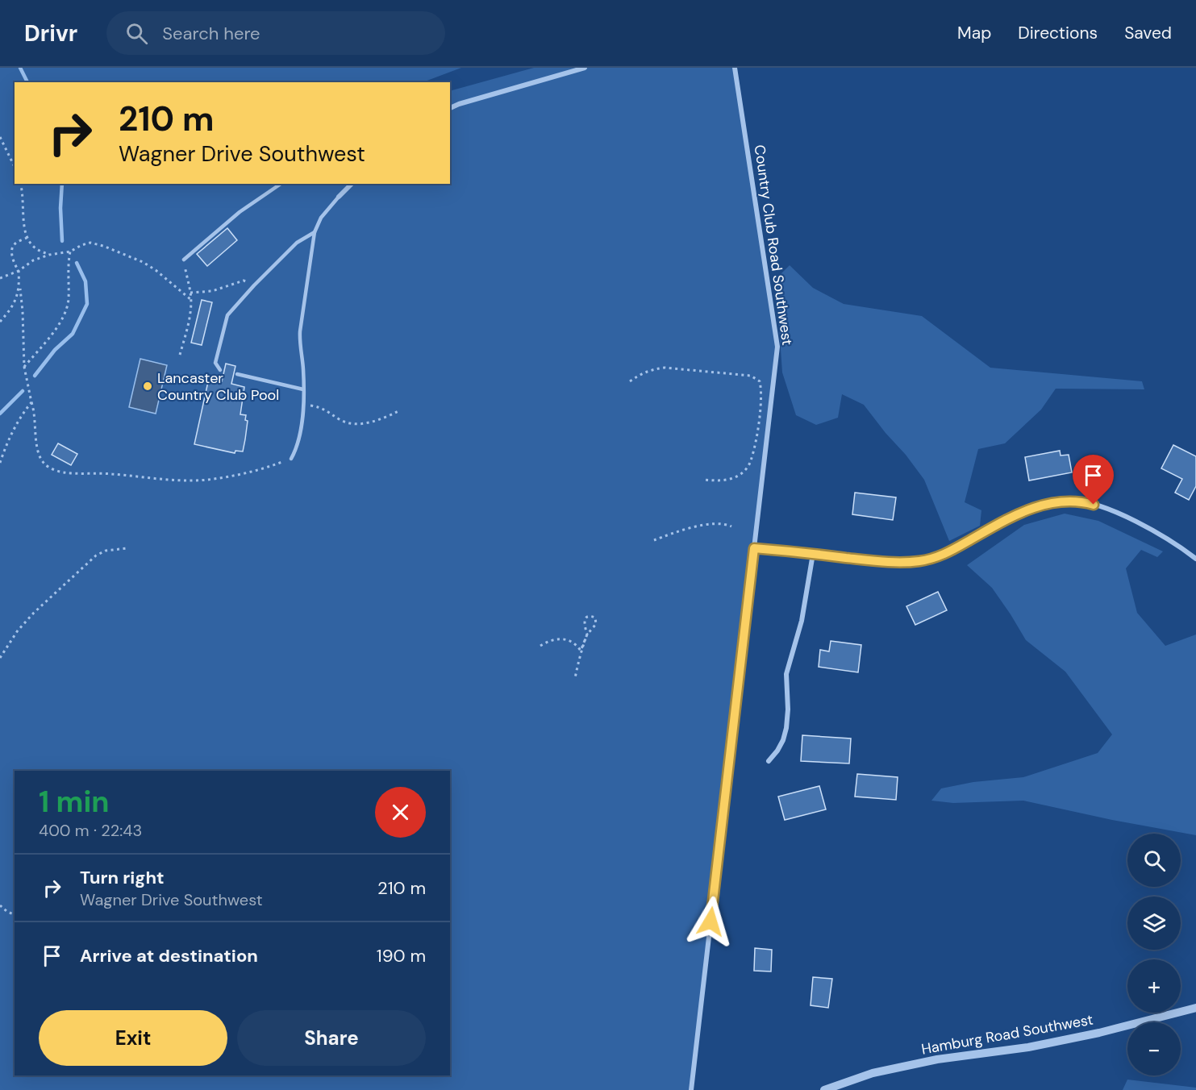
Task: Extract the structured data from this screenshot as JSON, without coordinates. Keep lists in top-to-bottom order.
{
  "streets": {
    "street": ["Country Club Road Southwest", "Hamburg Road Southwest"]
  },
  "places": ["Lancaster Country Club Pool"],
  "page": {
    "header": "Drivr",
    "search": "Search here",
    "nav": ["Map", "Directions", "Saved"],
    "turn": ["210 m", "Wagner Drive Southwest"],
    "heading": ["1 min", "400 m · 22:43"],
    "map_buttons": ["+", "−"],
    "list": [
      {
        "name": "Turn right",
        "note": "Wagner Drive Southwest",
        "value": "210 m"
      },
      {
        "name": "Arrive at destination",
        "value": "190 m"
      }
    ],
    "buttons": ["Exit", "Share"]
  }
}
